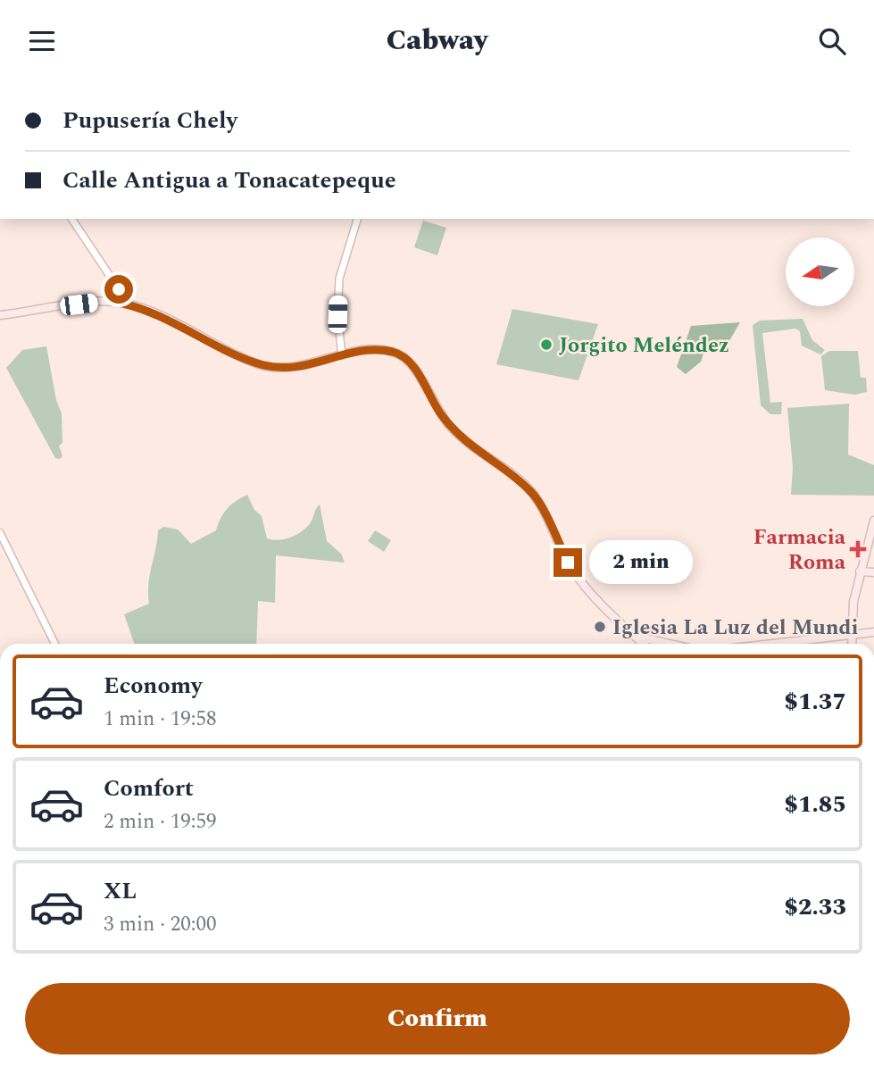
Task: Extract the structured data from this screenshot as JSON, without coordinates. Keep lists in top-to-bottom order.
{
  "places": {
    "other": ["Jorgito Meléndez", "Iglesia La Luz del Mundi"],
    "health": ["Farmacia Roma"]
  },
  "north": "left",
  "page": {
    "header": "Cabway",
    "banner": ["Pupusería Chely", "Calle Antigua a Tonacatepeque"],
    "bubble": "2 min",
    "list": [
      {
        "name": "Economy",
        "note": "1 min · 19:58",
        "value": "$1.37"
      },
      {
        "name": "Comfort",
        "note": "2 min · 19:59",
        "value": "$1.85"
      },
      {
        "name": "XL",
        "note": "3 min · 20:00",
        "value": "$2.33"
      }
    ],
    "buttons": "Confirm"
  }
}
